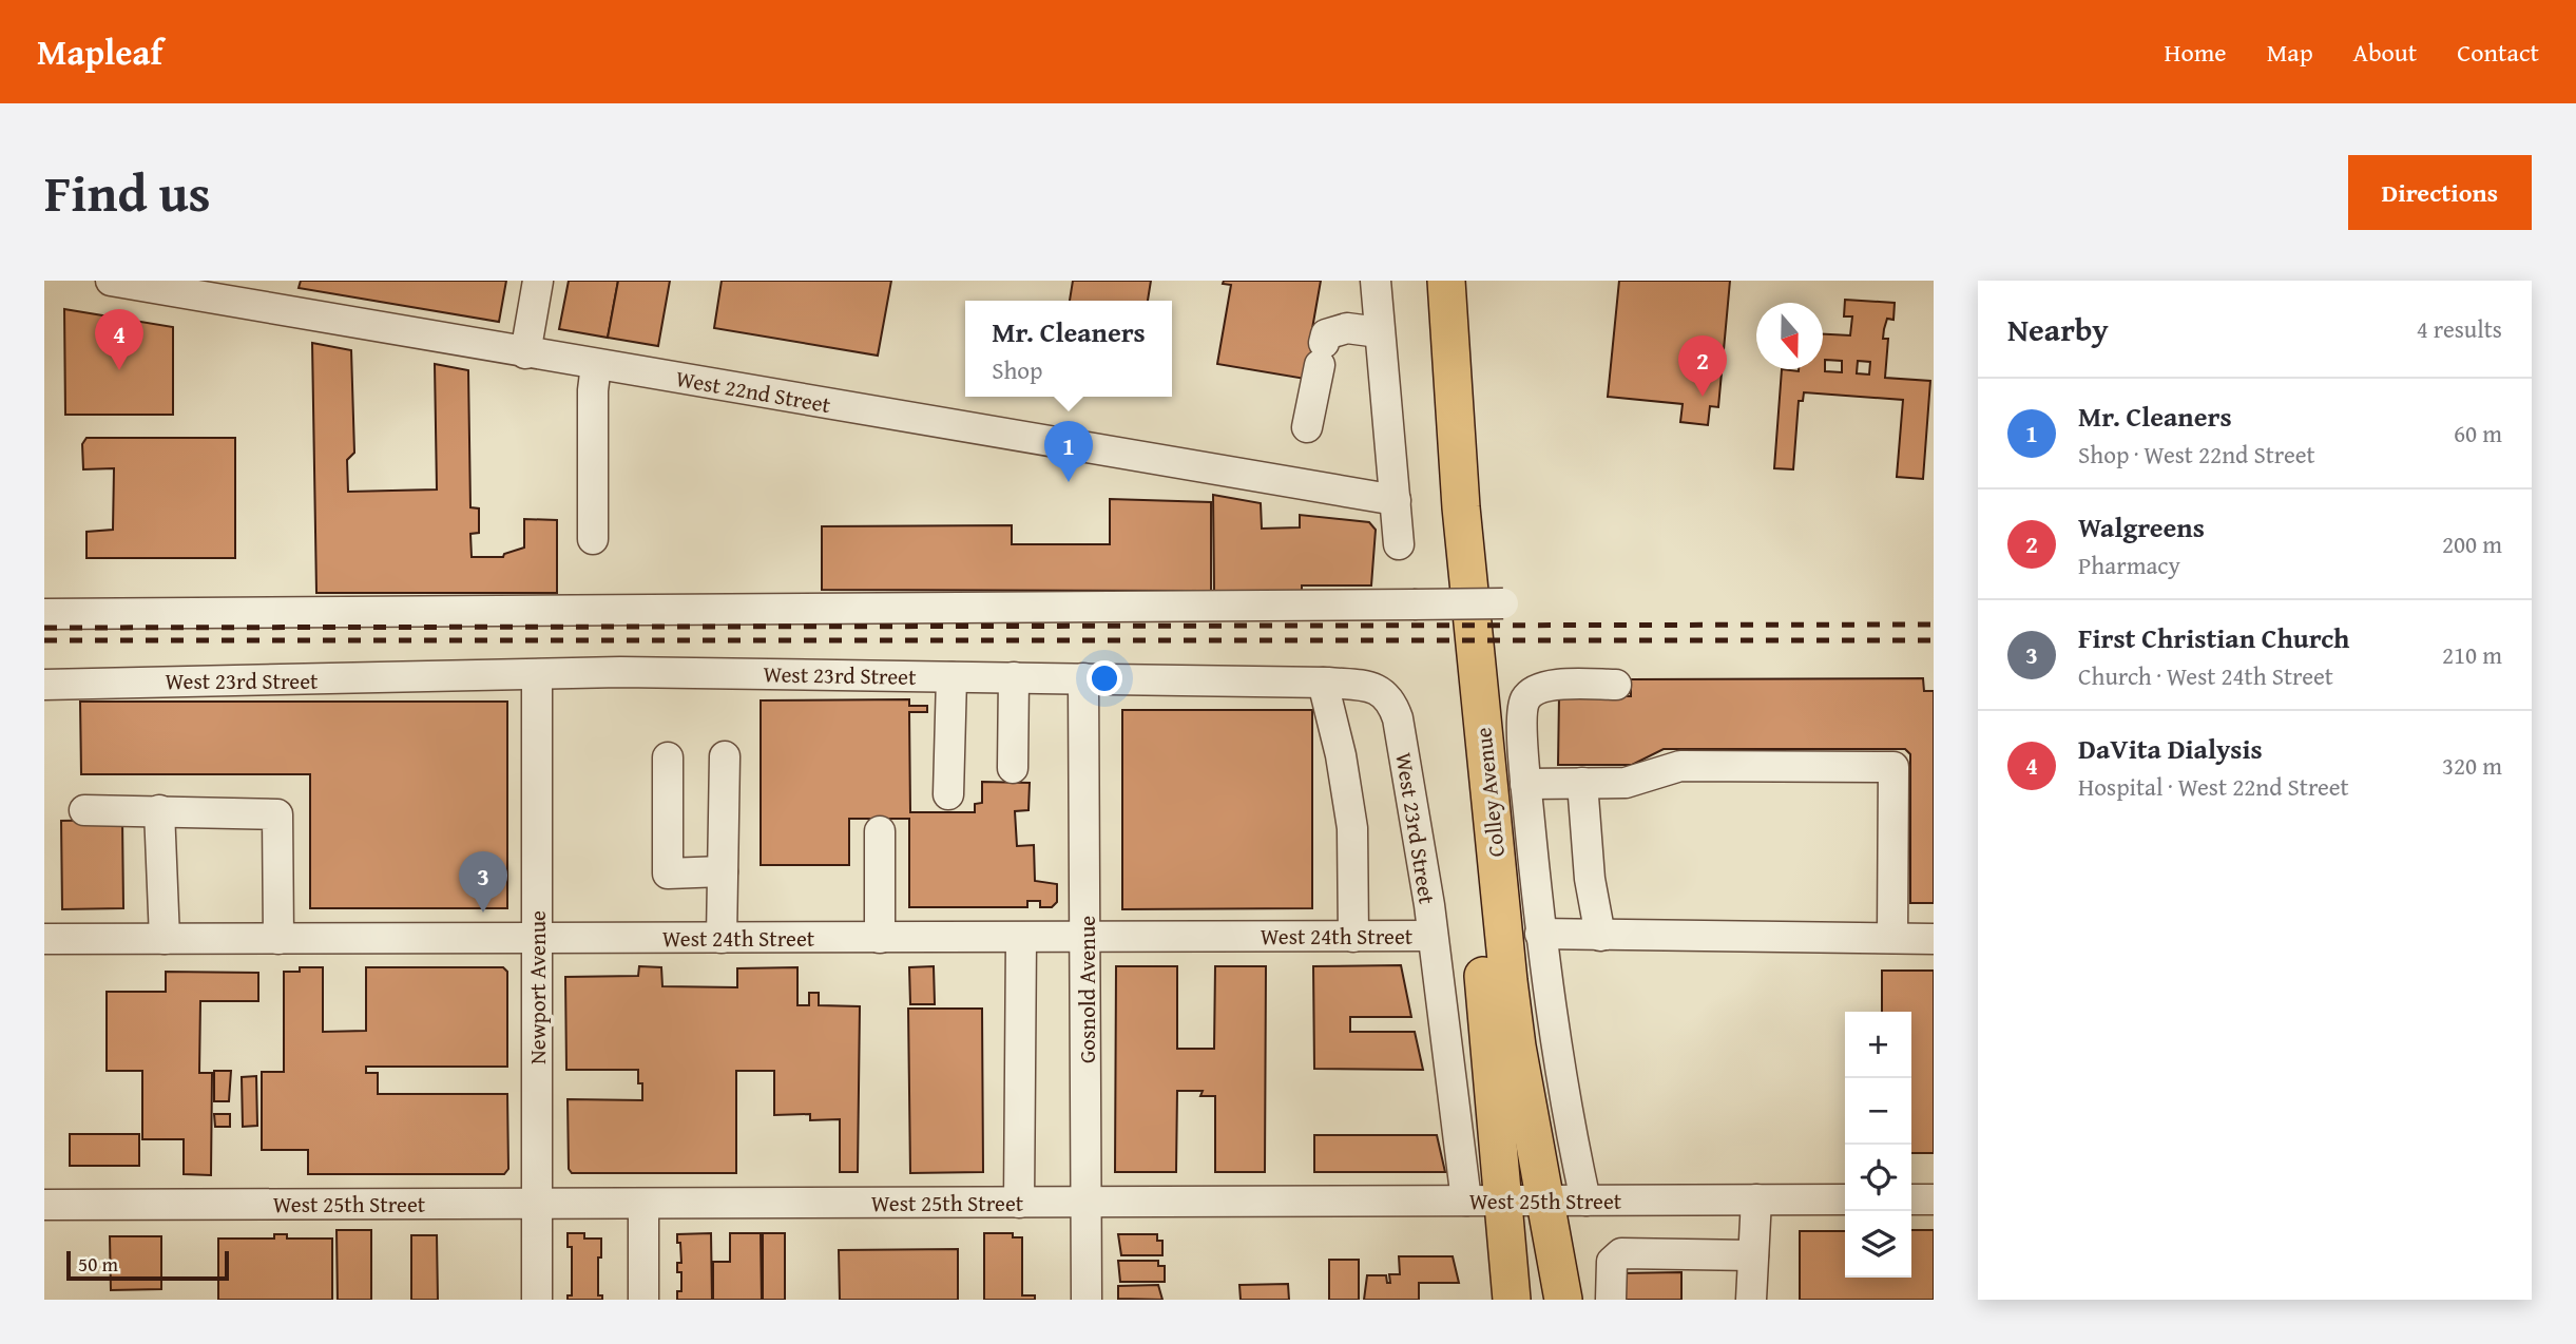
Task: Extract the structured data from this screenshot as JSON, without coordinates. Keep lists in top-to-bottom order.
{
  "streets": {
    "main road": ["Colley Avenue"],
    "street": [
      "West 22nd Street",
      "West 23rd Street",
      "West 24th Street",
      "Newport Avenue",
      "Gosnold Avenue",
      "West 25th Street"
    ]
  },
  "crossings": [
    ["West 23rd Street", "West 24th Street"],
    ["West 23rd Street", "Newport Avenue"],
    ["West 23rd Street", "Gosnold Avenue"],
    ["West 23rd Street", "West 25th Street"],
    ["Colley Avenue", "West 25th Street"],
    ["West 24th Street", "Newport Avenue"],
    ["West 24th Street", "Gosnold Avenue"],
    ["Newport Avenue", "West 25th Street"],
    ["Gosnold Avenue", "West 25th Street"]
  ],
  "scale_bar": "50 m",
  "north": "bottom",
  "page": {
    "header": "Mapleaf",
    "nav": [
      "Home",
      "Map",
      "About",
      "Contact"
    ],
    "title": "Find us",
    "buttons": "Directions",
    "heading": ["Nearby", "4 results"],
    "popup": ["Mr. Cleaners", "Shop"],
    "pins": [
      "4",
      "2",
      "1",
      "3"
    ],
    "list": [
      {
        "mark": "1",
        "name": "Mr. Cleaners",
        "note": "Shop · West 22nd Street",
        "value": "60 m"
      },
      {
        "mark": "2",
        "name": "Walgreens",
        "note": "Pharmacy",
        "value": "200 m"
      },
      {
        "mark": "3",
        "name": "First Christian Church",
        "note": "Church · West 24th Street",
        "value": "210 m"
      },
      {
        "mark": "4",
        "name": "DaVita Dialysis",
        "note": "Hospital · West 22nd Street",
        "value": "320 m"
      }
    ],
    "map_buttons": ["+", "−"],
    "scale": "50 m"
  }
}
